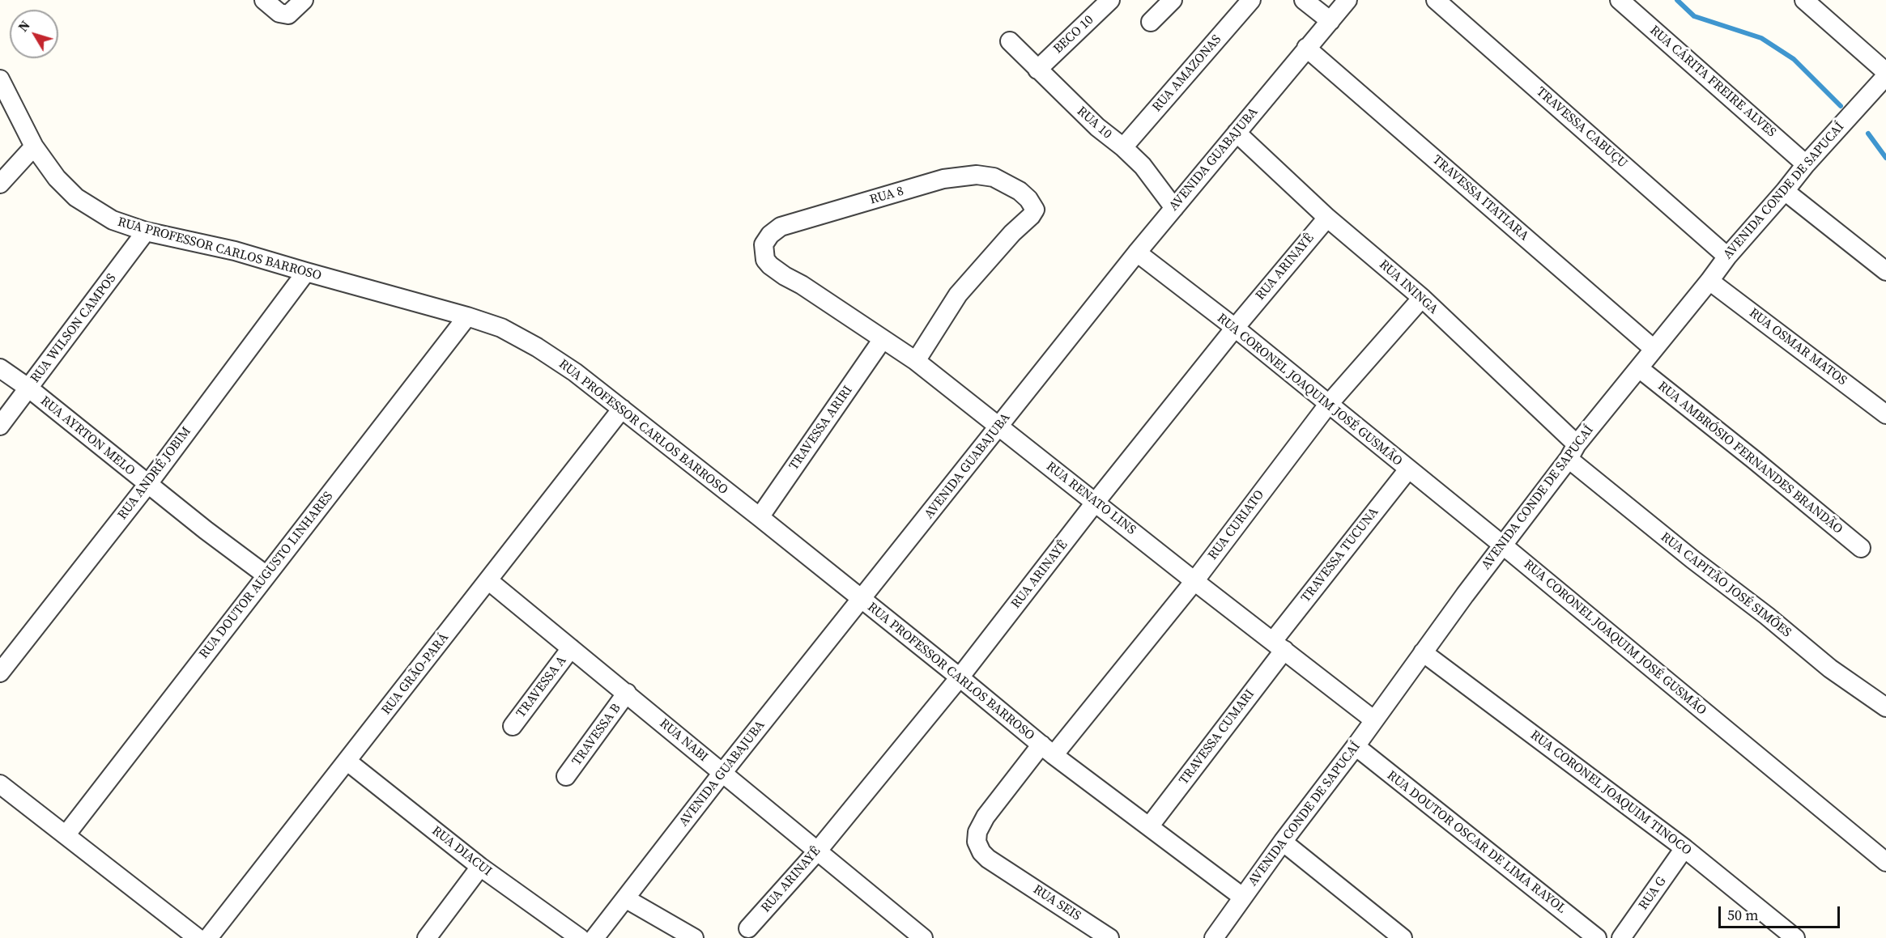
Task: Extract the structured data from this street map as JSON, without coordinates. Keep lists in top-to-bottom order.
{
  "streets": {
    "street": [
      "BECO 10",
      "RUA AMAZONAS",
      "RUA CÁRITA FREIRE ALVES",
      "RUA 10",
      "TRAVESSA CABUÇU",
      "AVENIDA GUABAJUBA",
      "AVENIDA CONDE DE SAPUCAÍ",
      "RUA 8",
      "TRAVESSA ITATIARA",
      "RUA PROFESSOR CARLOS BARROSO",
      "RUA ARINAYÊ",
      "RUA ININGA",
      "RUA WILSON CAMPOS",
      "RUA OSMAR MATOS",
      "RUA CORONEL JOAQUIM JOSÉ GUSMÃO",
      "TRAVESSA ARIRI",
      "RUA AYRTON MELO",
      "RUA AMBRÓSIO FERNANDES BRANDÃO",
      "RUA ANDRÉ JOBIM",
      "RUA RENATO LINS",
      "RUA CURIATO",
      "TRAVESSA TUCUNA",
      "RUA DOUTOR AUGUSTO LINHARES",
      "RUA CAPITÃO JOSÉ SIMÕES",
      "RUA GRÃO-PARÁ",
      "TRAVESSA A",
      "TRAVESSA B",
      "TRAVESSA CUMARI",
      "RUA NABI",
      "RUA CORONEL JOAQUIM TINOCO",
      "RUA DOUTOR OSCAR DE LIMA RAYOL",
      "RUA DIACUI",
      "RUA G",
      "RUA SEIS"
    ]
  },
  "crossings": [
    ["BECO 10", "RUA 10"],
    ["RUA AMAZONAS", "RUA 10"],
    ["RUA CÁRITA FREIRE ALVES", "AVENIDA CONDE DE SAPUCAÍ"],
    ["RUA 10", "AVENIDA GUABAJUBA"],
    ["TRAVESSA CABUÇU", "AVENIDA CONDE DE SAPUCAÍ"],
    ["AVENIDA GUABAJUBA", "TRAVESSA ITATIARA"],
    ["AVENIDA GUABAJUBA", "RUA PROFESSOR CARLOS BARROSO"],
    ["AVENIDA GUABAJUBA", "RUA ININGA"],
    ["AVENIDA GUABAJUBA", "RUA CORONEL JOAQUIM JOSÉ GUSMÃO"],
    ["AVENIDA GUABAJUBA", "RUA RENATO LINS"],
    ["AVENIDA GUABAJUBA", "RUA NABI"],
    ["AVENIDA CONDE DE SAPUCAÍ", "TRAVESSA ITATIARA"],
    ["AVENIDA CONDE DE SAPUCAÍ", "RUA PROFESSOR CARLOS BARROSO"],
    ["AVENIDA CONDE DE SAPUCAÍ", "RUA ININGA"],
    ["AVENIDA CONDE DE SAPUCAÍ", "RUA OSMAR MATOS"],
    ["AVENIDA CONDE DE SAPUCAÍ", "RUA CORONEL JOAQUIM JOSÉ GUSMÃO"],
    ["AVENIDA CONDE DE SAPUCAÍ", "RUA AMBRÓSIO FERNANDES BRANDÃO"],
    ["AVENIDA CONDE DE SAPUCAÍ", "RUA RENATO LINS"],
    ["AVENIDA CONDE DE SAPUCAÍ", "RUA CAPITÃO JOSÉ SIMÕES"],
    ["AVENIDA CONDE DE SAPUCAÍ", "RUA CORONEL JOAQUIM TINOCO"],
    ["AVENIDA CONDE DE SAPUCAÍ", "RUA DOUTOR OSCAR DE LIMA RAYOL"],
    ["RUA 8", "RUA RENATO LINS"],
    ["RUA PROFESSOR CARLOS BARROSO", "RUA ARINAYÊ"],
    ["RUA PROFESSOR CARLOS BARROSO", "RUA WILSON CAMPOS"],
    ["RUA PROFESSOR CARLOS BARROSO", "TRAVESSA ARIRI"],
    ["RUA PROFESSOR CARLOS BARROSO", "RUA ANDRÉ JOBIM"],
    ["RUA PROFESSOR CARLOS BARROSO", "RUA CURIATO"],
    ["RUA PROFESSOR CARLOS BARROSO", "RUA DOUTOR AUGUSTO LINHARES"],
    ["RUA PROFESSOR CARLOS BARROSO", "RUA GRÃO-PARÁ"],
    ["RUA PROFESSOR CARLOS BARROSO", "TRAVESSA CUMARI"],
    ["RUA ARINAYÊ", "RUA ININGA"],
    ["RUA ARINAYÊ", "RUA CORONEL JOAQUIM JOSÉ GUSMÃO"],
    ["RUA ARINAYÊ", "RUA RENATO LINS"],
    ["RUA ARINAYÊ", "RUA NABI"],
    ["RUA ININGA", "RUA CURIATO"],
    ["RUA ININGA", "RUA CAPITÃO JOSÉ SIMÕES"],
    ["RUA WILSON CAMPOS", "RUA AYRTON MELO"],
    ["RUA CORONEL JOAQUIM JOSÉ GUSMÃO", "RUA CURIATO"],
    ["RUA CORONEL JOAQUIM JOSÉ GUSMÃO", "TRAVESSA TUCUNA"],
    ["TRAVESSA ARIRI", "RUA RENATO LINS"],
    ["RUA AYRTON MELO", "RUA ANDRÉ JOBIM"],
    ["RUA AYRTON MELO", "RUA DOUTOR AUGUSTO LINHARES"],
    ["RUA RENATO LINS", "RUA CURIATO"],
    ["RUA RENATO LINS", "TRAVESSA TUCUNA"],
    ["RUA RENATO LINS", "TRAVESSA CUMARI"],
    ["RUA CURIATO", "RUA SEIS"],
    ["TRAVESSA TUCUNA", "TRAVESSA CUMARI"],
    ["RUA GRÃO-PARÁ", "RUA NABI"],
    ["RUA GRÃO-PARÁ", "RUA DIACUI"],
    ["TRAVESSA A", "RUA NABI"],
    ["TRAVESSA B", "RUA NABI"],
    ["RUA CORONEL JOAQUIM TINOCO", "RUA G"]
  ],
  "scale_bar": "50 m",
  "north": "top left"
}
